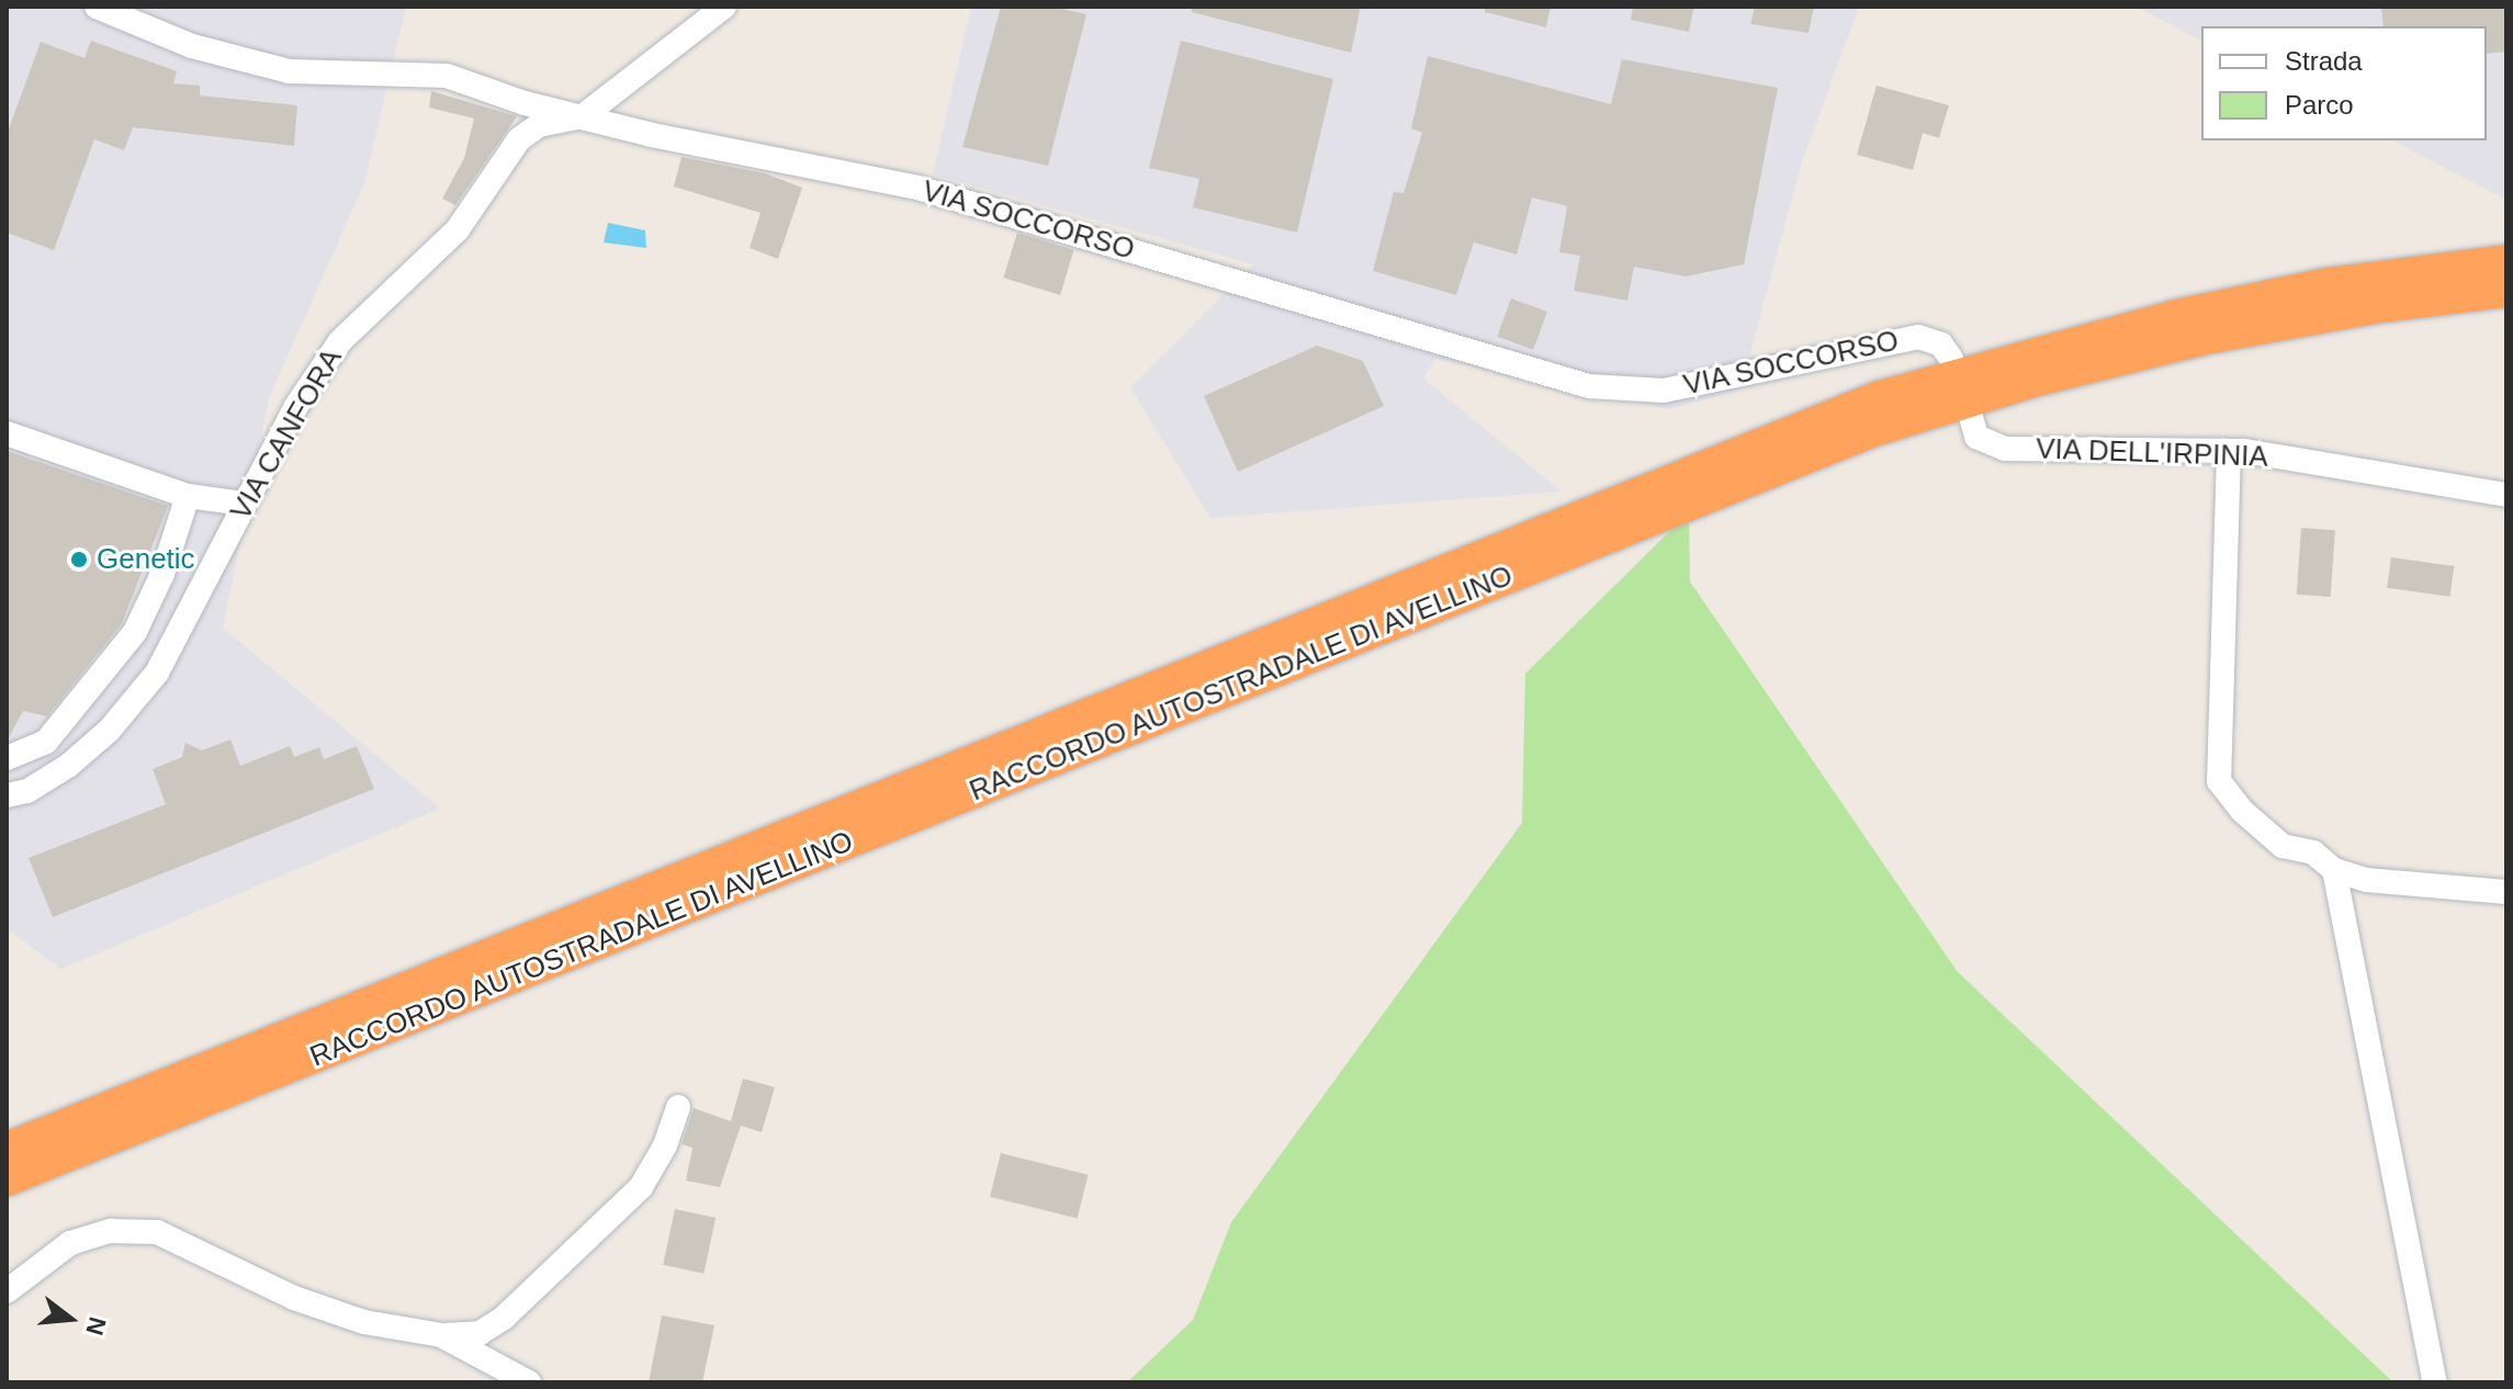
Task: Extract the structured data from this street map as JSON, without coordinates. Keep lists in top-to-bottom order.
{
  "streets": {
    "highway": ["RACCORDO AUTOSTRADALE DI AVELLINO"],
    "street": ["VIA SOCCORSO", "VIA CANFORA", "VIA DELL'IRPINIA"]
  },
  "crossings": [
    ["VIA SOCCORSO", "VIA CANFORA"]
  ],
  "places": ["Genetic"],
  "legend": ["Strada", "Parco"],
  "north": "right"
}
